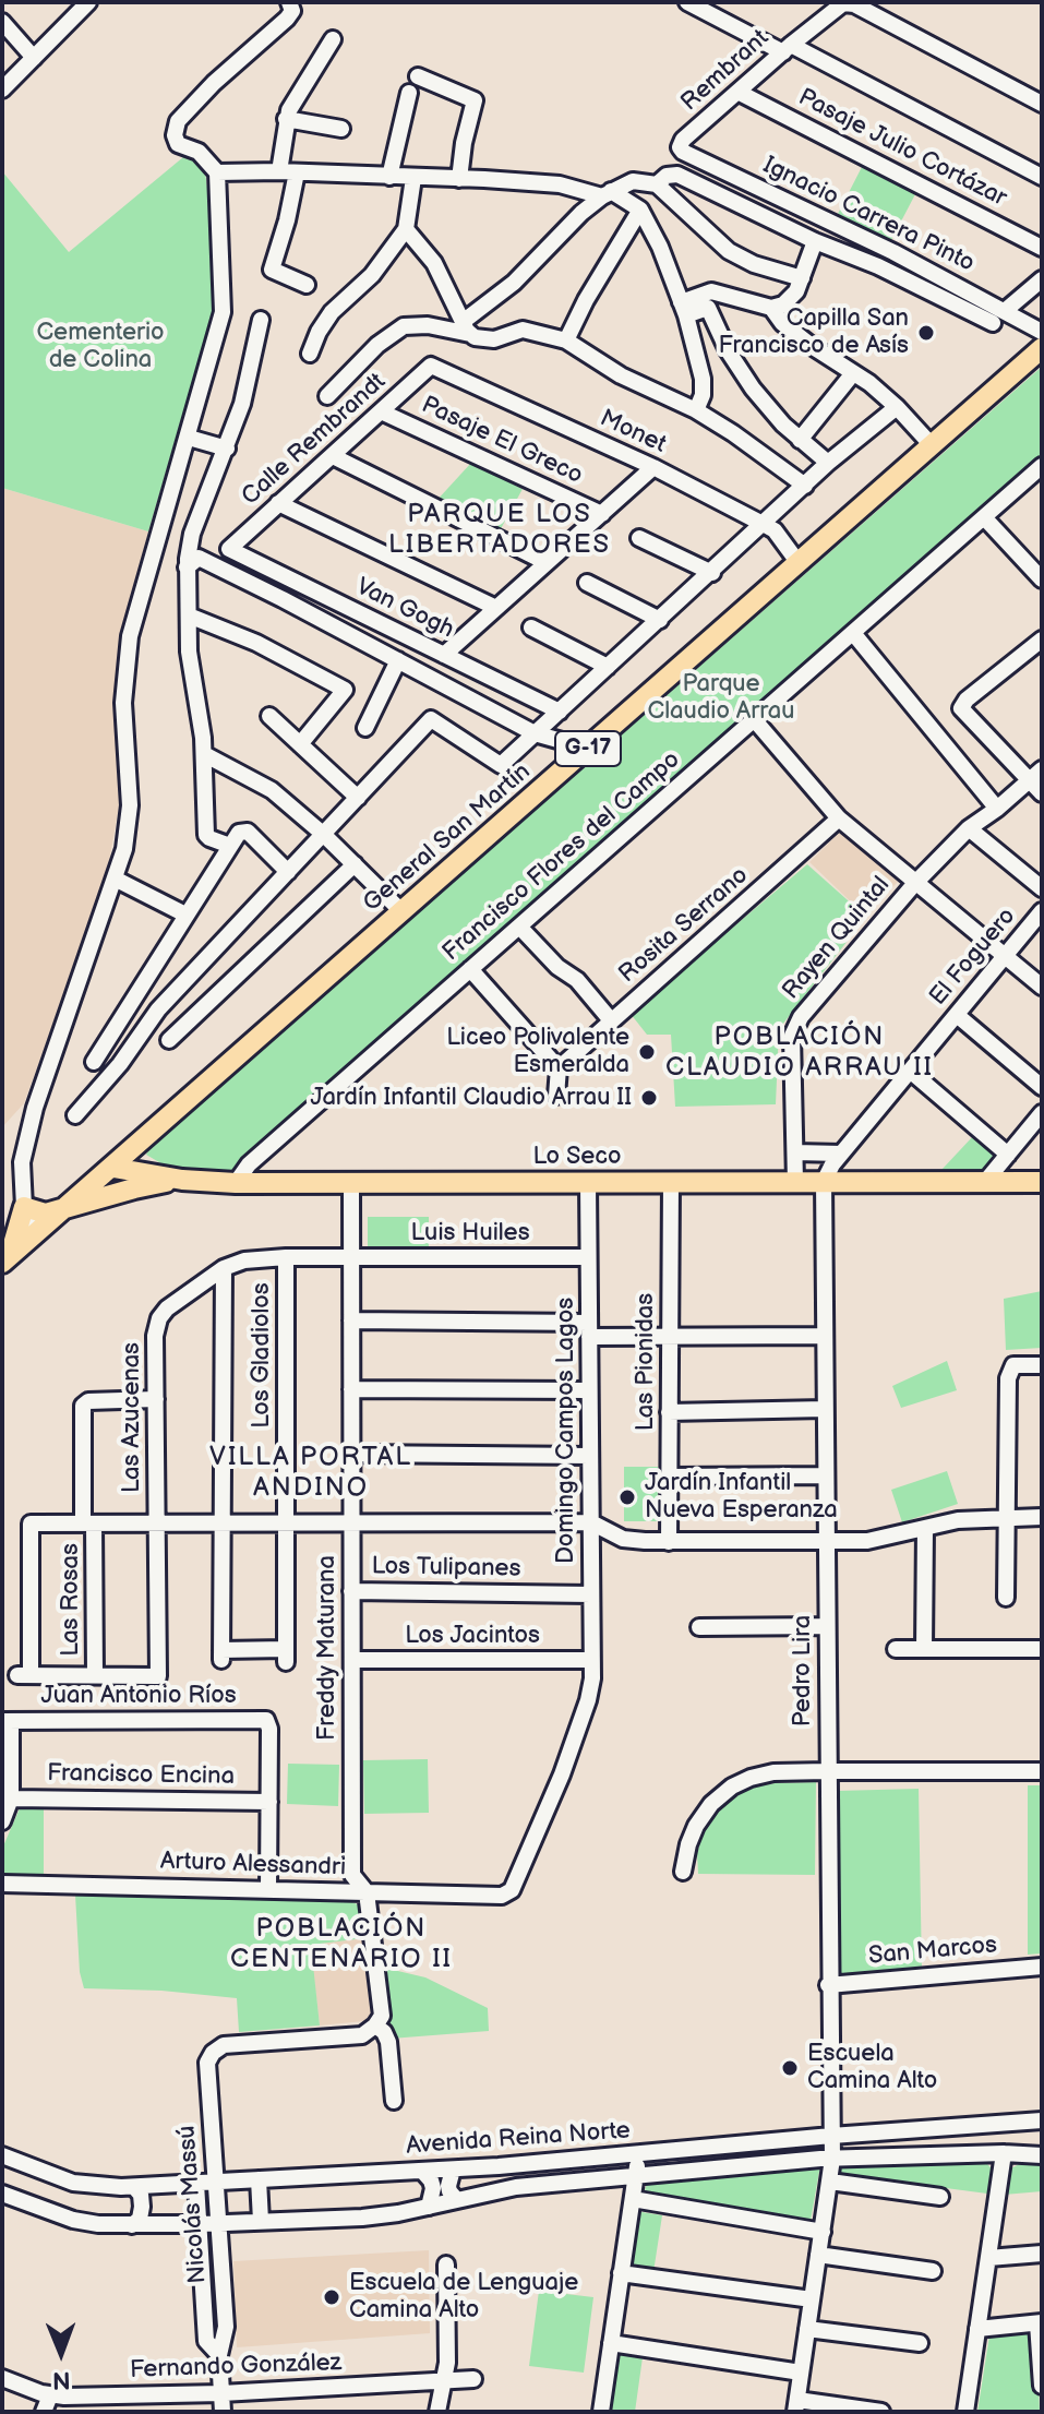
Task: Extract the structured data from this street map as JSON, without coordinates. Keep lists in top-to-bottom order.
{
  "streets": {
    "main road": ["G-17", "General San Martín", "Lo Seco"],
    "street": [
      "Rembrant",
      "Pasaje Julio Cortázar",
      "Ignacio Carrera Pinto",
      "Monet",
      "Calle Rembrandt",
      "Pasaje El Greco",
      "Van Gogh",
      "Francisco Flores del Campo",
      "Rosita Serrano",
      "Rayen Quintal",
      "El Foguero",
      "Luis Huiles",
      "Los Gladiolos",
      "Las Pionidas",
      "Las Azucenas",
      "Domingo Campos Lagos",
      "Los Tulipanes",
      "Las Rosas",
      "Los Jacintos",
      "Freddy Maturana",
      "Pedro Lira",
      "Juan Antonio Ríos",
      "Francisco Encina",
      "Arturo Alessandri",
      "San Marcos",
      "Avenida Reina Norte",
      "Nicolás Massú",
      "Fernando González"
    ]
  },
  "crossings": [
    ["Rembrant", "Pasaje Julio Cortázar"],
    ["Rembrant", "Ignacio Carrera Pinto"],
    ["Monet", "Calle Rembrandt"],
    ["Monet", "General San Martín"],
    ["Calle Rembrandt", "Pasaje El Greco"],
    ["Calle Rembrandt", "Van Gogh"],
    ["General San Martín", "Lo Seco"],
    ["Francisco Flores del Campo", "Lo Seco"],
    ["Rayen Quintal", "Lo Seco"],
    ["El Foguero", "Lo Seco"],
    ["El Foguero", "Pedro Lira"],
    ["Lo Seco", "Las Pionidas"],
    ["Lo Seco", "Domingo Campos Lagos"],
    ["Lo Seco", "Freddy Maturana"],
    ["Lo Seco", "Pedro Lira"],
    ["Luis Huiles", "Las Azucenas"],
    ["Luis Huiles", "Domingo Campos Lagos"],
    ["Luis Huiles", "Freddy Maturana"],
    ["Los Gladiolos", "Las Azucenas"],
    ["Las Azucenas", "Las Rosas"],
    ["Las Azucenas", "Freddy Maturana"],
    ["Domingo Campos Lagos", "Los Tulipanes"],
    ["Domingo Campos Lagos", "Los Jacintos"],
    ["Domingo Campos Lagos", "Arturo Alessandri"],
    ["Los Tulipanes", "Freddy Maturana"],
    ["Los Jacintos", "Freddy Maturana"],
    ["Freddy Maturana", "Arturo Alessandri"],
    ["Freddy Maturana", "Nicolás Massú"],
    ["Pedro Lira", "San Marcos"],
    ["Pedro Lira", "Avenida Reina Norte"],
    ["Juan Antonio Ríos", "Francisco Encina"],
    ["Avenida Reina Norte", "Nicolás Massú"],
    ["Nicolás Massú", "Fernando González"]
  ],
  "districts": [
    "PARQUE LOS LIBERTADORES",
    "POBLACIÓN CLAUDIO ARRAU II",
    "VILLA PORTAL ANDINO",
    "POBLACIÓN CENTENARIO II"
  ],
  "parks": ["Cementerio de Colina", "Parque Claudio Arrau"],
  "places": [
    "Capilla San Francisco de Asís",
    "Liceo Polivalente Esmeralda",
    "Jardín Infantil Claudio Arrau II",
    "Jardín Infantil Nueva Esperanza",
    "Escuela Camina Alto",
    "Escuela de Lenguaje Camina Alto"
  ],
  "north": "bottom"
}
